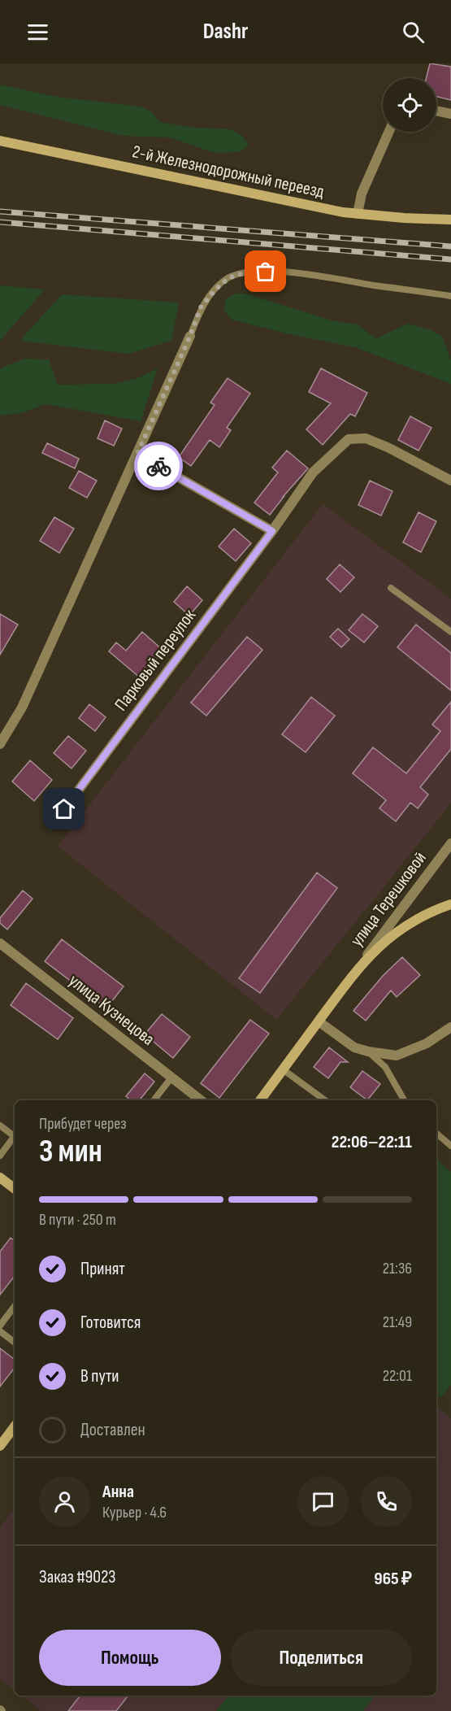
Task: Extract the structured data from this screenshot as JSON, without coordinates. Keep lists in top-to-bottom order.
{
  "streets": {
    "street": [
      "2-й Железнодорожный переезд",
      "Парковый переулок",
      "улица Терешковой",
      "улица Кузнецова"
    ]
  },
  "page": {
    "header": "Dashr",
    "heading": ["3 мин", "Прибудет через", "22:06–22:11"],
    "panel": [
      "Анна",
      "Курьер · 4.6",
      "Заказ #9023",
      "965 ₽"
    ],
    "bar": "В пути · 250 m",
    "list": [
      ["Принят", "21:36"],
      ["Готовится", "21:49"],
      ["В пути", "22:01"],
      "Доставлен"
    ],
    "buttons": ["Помощь", "Поделиться"]
  }
}
